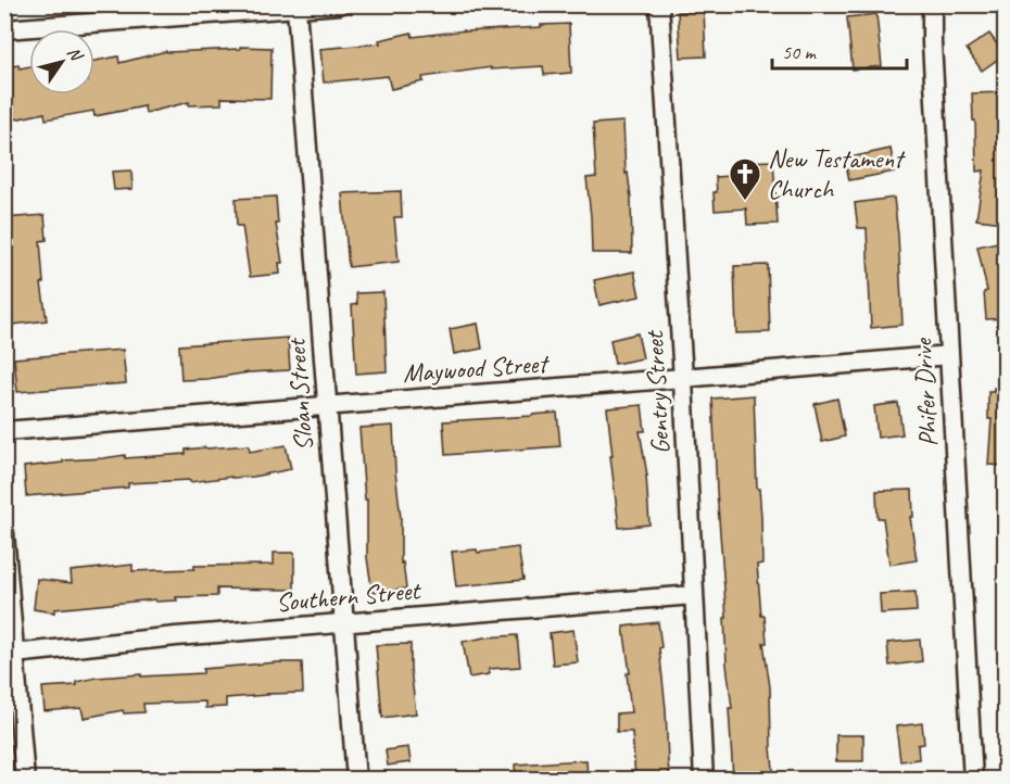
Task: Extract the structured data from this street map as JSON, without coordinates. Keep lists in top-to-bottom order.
{
  "streets": {
    "street": [
      "Maywood Street",
      "Gentry Street",
      "Phifer Drive",
      "Sloan Street",
      "Southern Street"
    ]
  },
  "crossings": [
    ["Maywood Street", "Gentry Street"],
    ["Maywood Street", "Phifer Drive"],
    ["Maywood Street", "Sloan Street"],
    ["Gentry Street", "Southern Street"],
    ["Sloan Street", "Southern Street"]
  ],
  "places": {
    "church": ["New Testament Church"]
  },
  "scale_bar": "50 m",
  "north": "top right"
}
